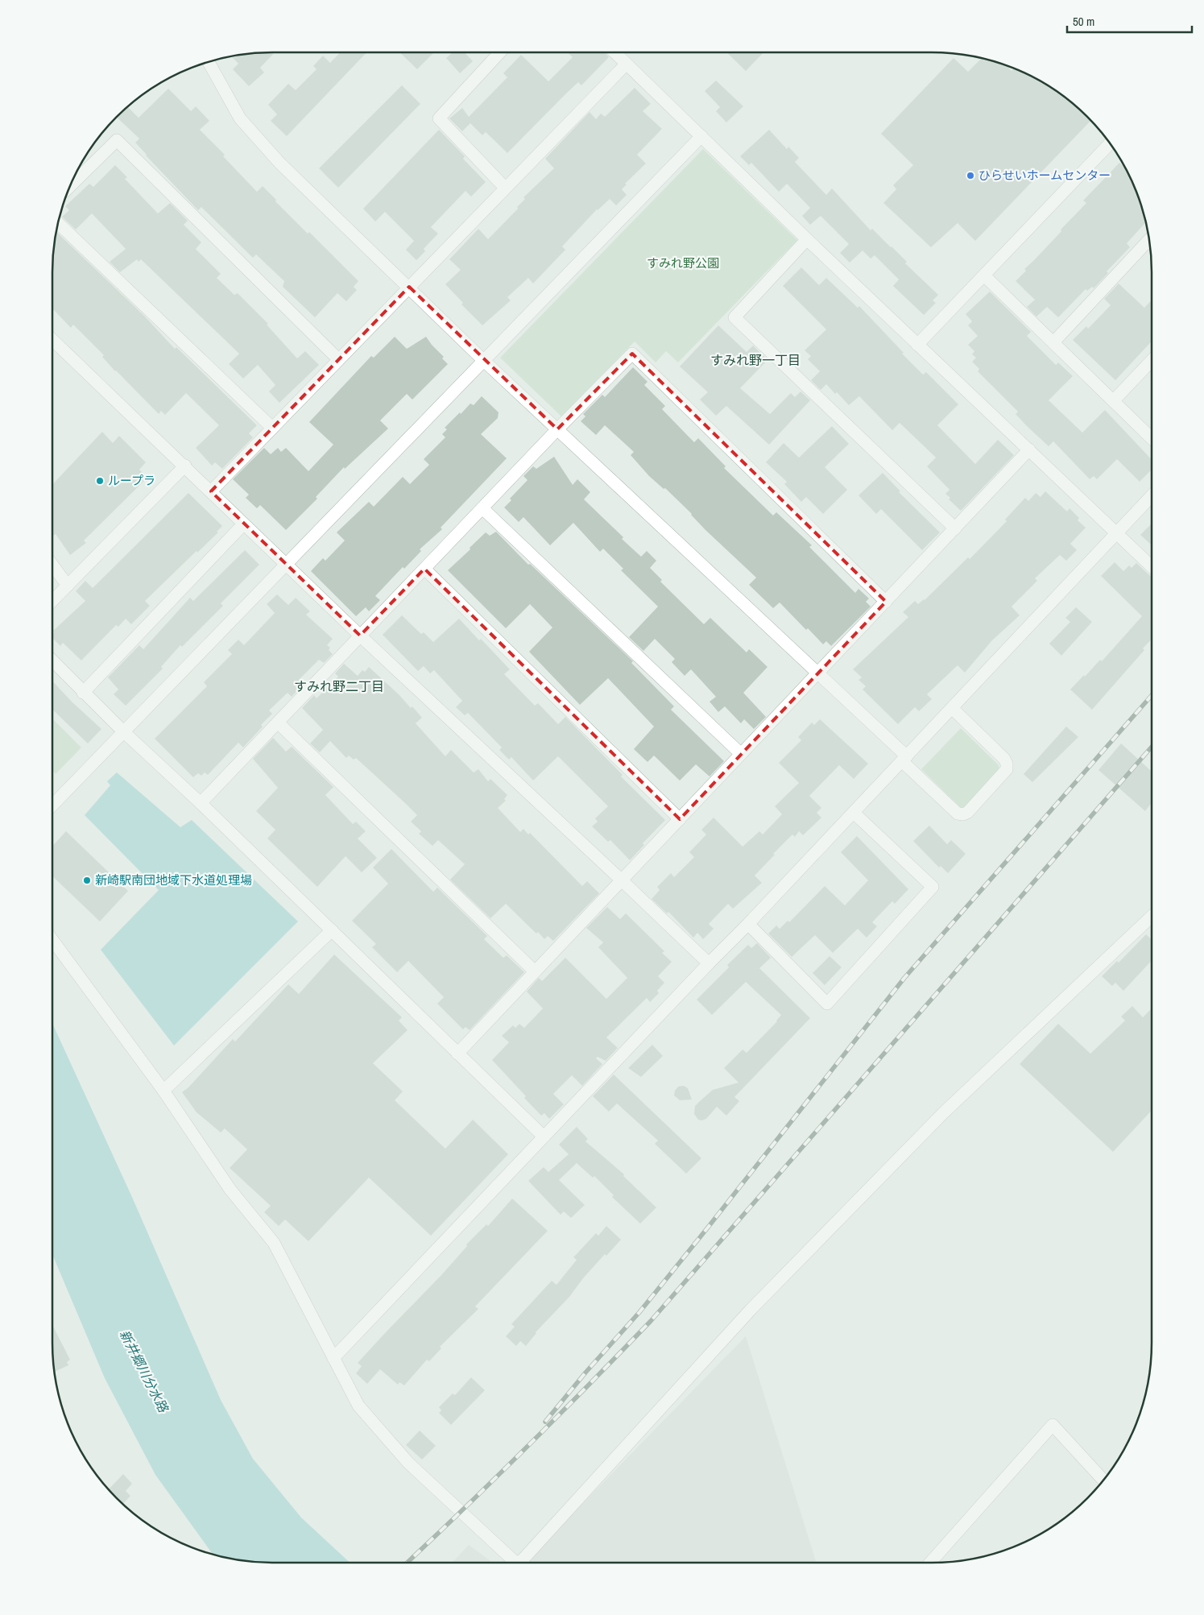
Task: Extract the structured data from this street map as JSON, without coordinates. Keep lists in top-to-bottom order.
{
  "districts": ["すみれ野一丁目", "すみれ野二丁目"],
  "water": ["新井郷川分水路"],
  "parks": ["すみれ野公園"],
  "places": ["ひらせいホームセンター", "ループラ", "新崎駅南団地域下水道処理場"],
  "scale_bar": "50 m"
}
